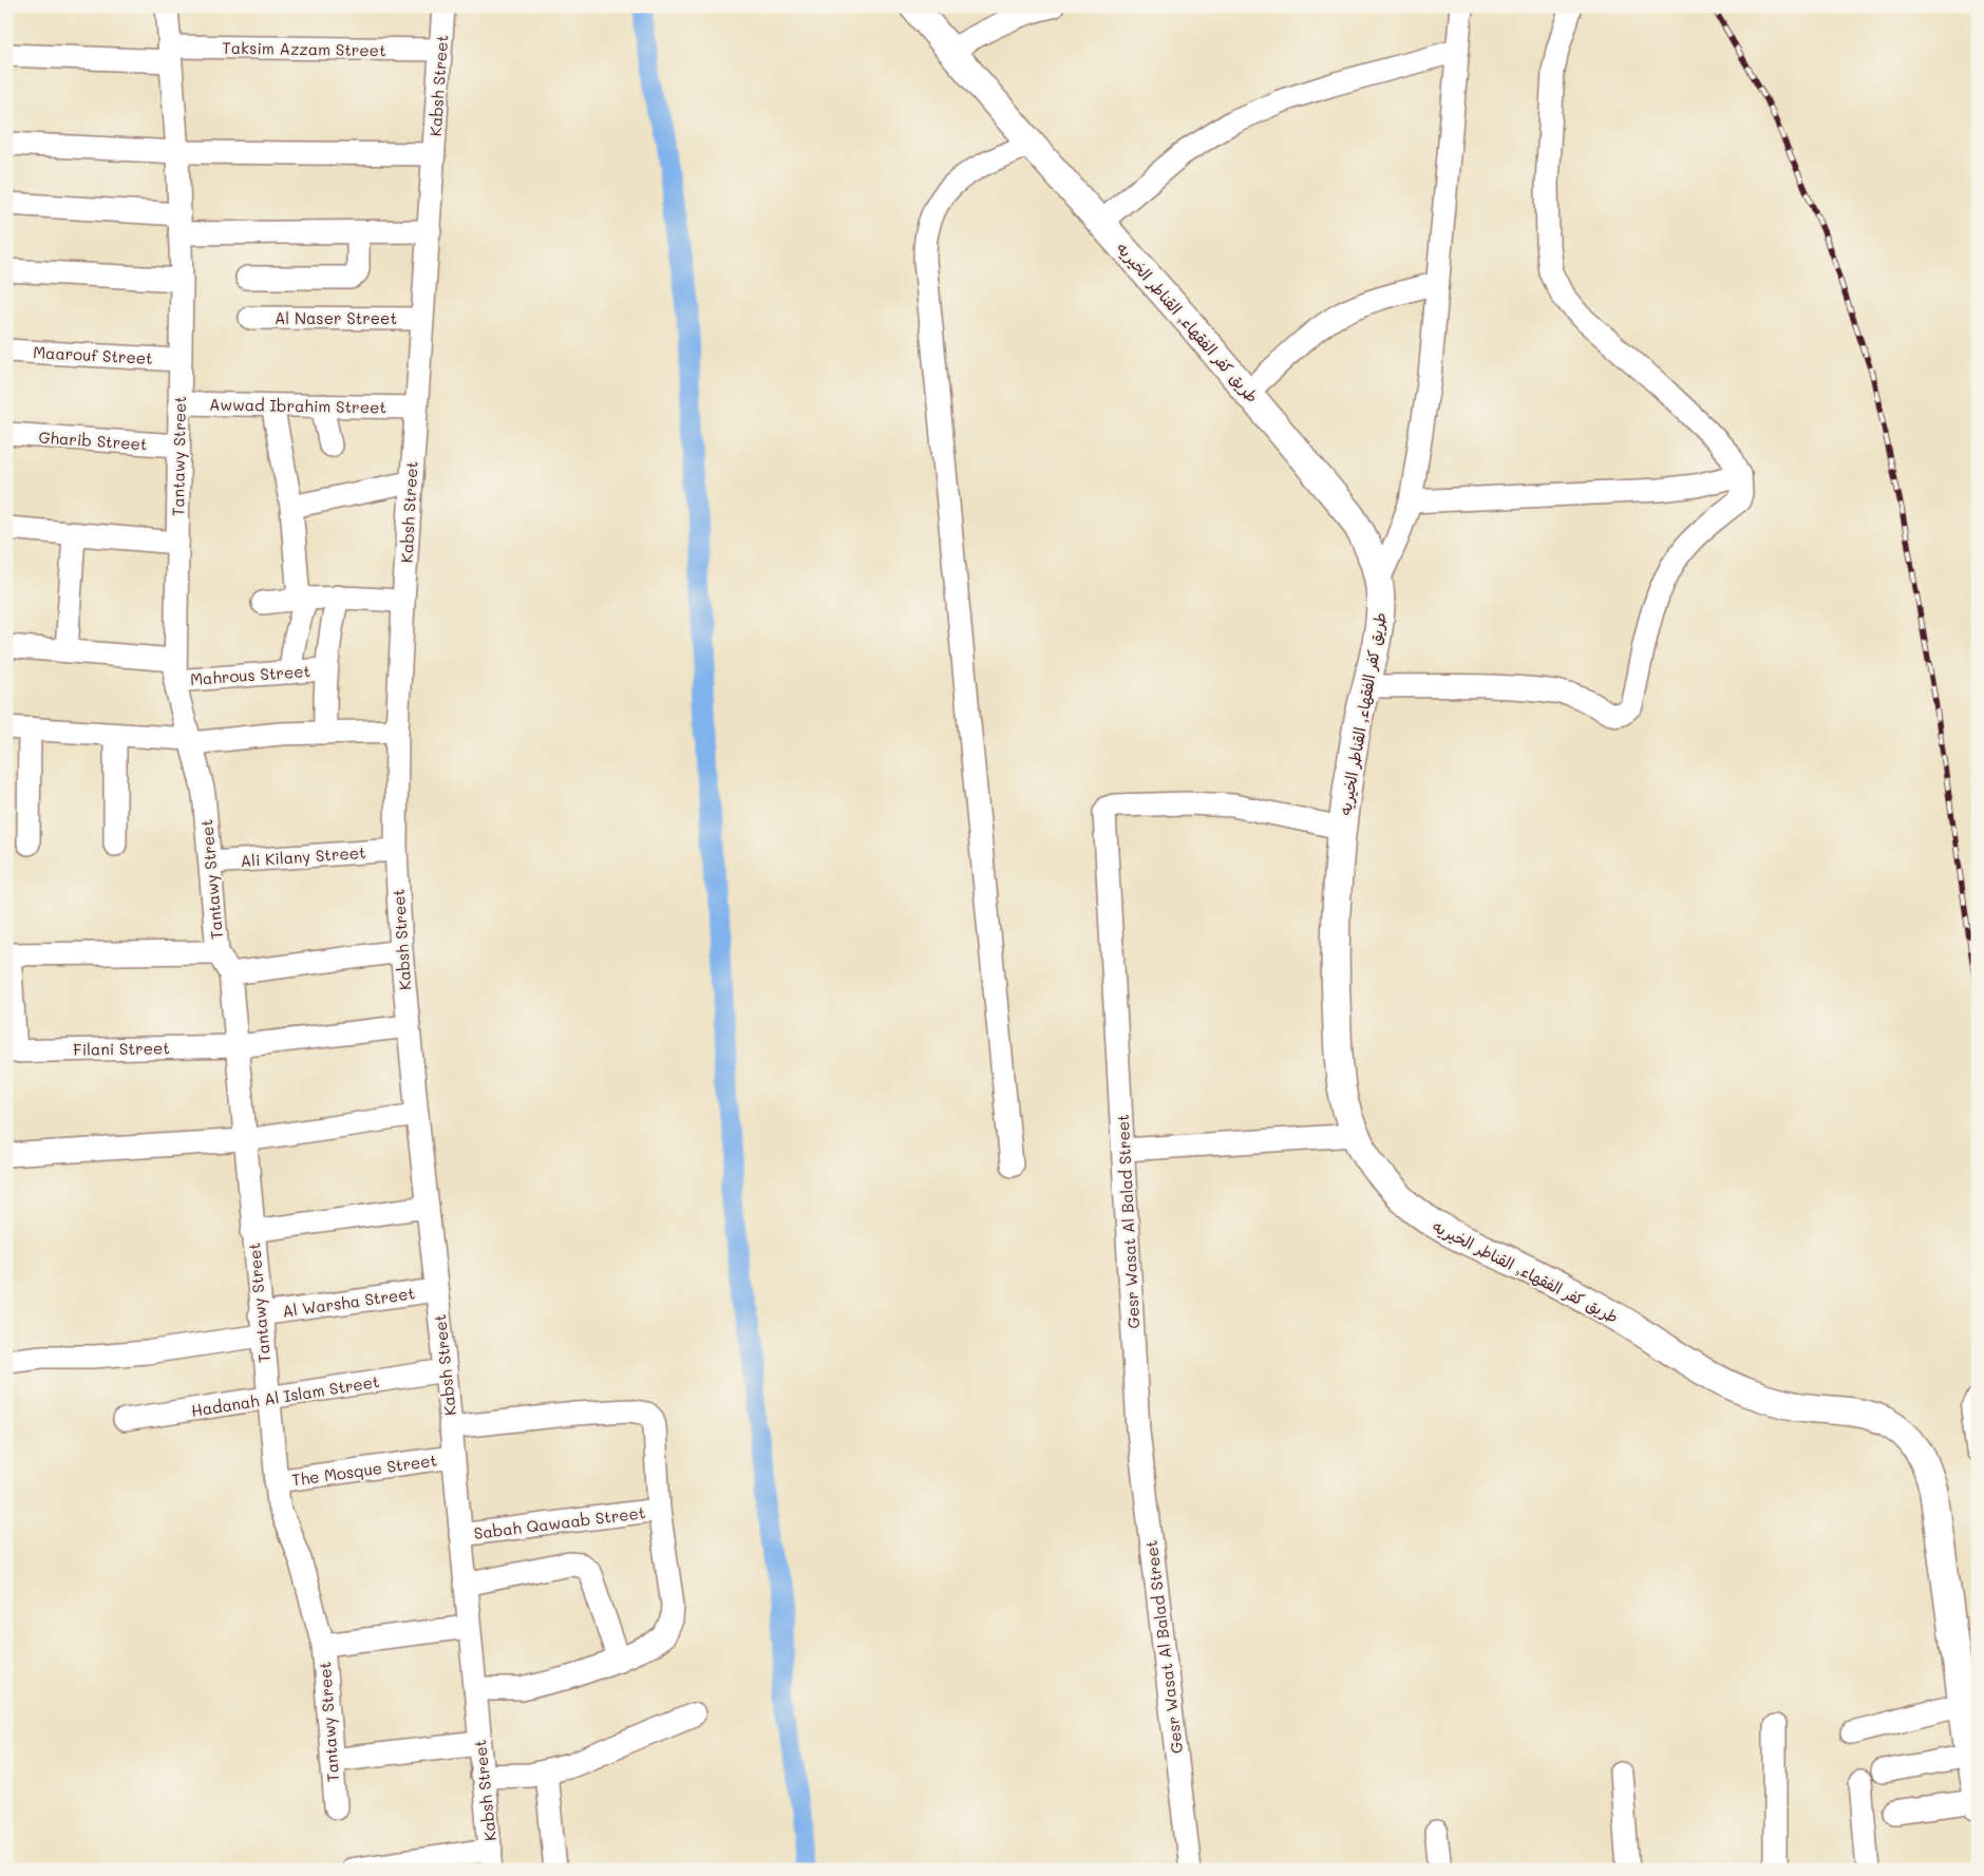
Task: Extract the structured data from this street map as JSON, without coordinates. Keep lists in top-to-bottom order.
{
  "streets": {
    "street": [
      "Taksim Azzam Street",
      "Kabsh Street",
      "Al Naser Street",
      "طريق كفر الفقهاء, القناطر الخيريه",
      "Maarouf Street",
      "Awwad Ibrahim Street",
      "Gharib Street",
      "Tantawy Street",
      "Mahrous Street",
      "Ali Kilany Street",
      "Filani Street",
      "Gesr Wasat Al Balad Street",
      "Al Warsha Street",
      "Hadanah Al Islam Street",
      "The Mosque Street",
      "Sabah Qawaab Street"
    ]
  },
  "crossings": [
    ["Taksim Azzam Street", "Kabsh Street"],
    ["Taksim Azzam Street", "Tantawy Street"],
    ["Kabsh Street", "Al Naser Street"],
    ["Kabsh Street", "Awwad Ibrahim Street"],
    ["Kabsh Street", "Ali Kilany Street"],
    ["Kabsh Street", "Filani Street"],
    ["Kabsh Street", "Al Warsha Street"],
    ["Kabsh Street", "Hadanah Al Islam Street"],
    ["Kabsh Street", "The Mosque Street"],
    ["Kabsh Street", "Sabah Qawaab Street"],
    ["طريق كفر الفقهاء, القناطر الخيريه", "Gesr Wasat Al Balad Street"],
    ["Maarouf Street", "Tantawy Street"],
    ["Awwad Ibrahim Street", "Tantawy Street"],
    ["Gharib Street", "Tantawy Street"],
    ["Tantawy Street", "Mahrous Street"],
    ["Tantawy Street", "Ali Kilany Street"],
    ["Tantawy Street", "Filani Street"],
    ["Tantawy Street", "Al Warsha Street"],
    ["Tantawy Street", "Hadanah Al Islam Street"],
    ["Tantawy Street", "The Mosque Street"]
  ]
}
